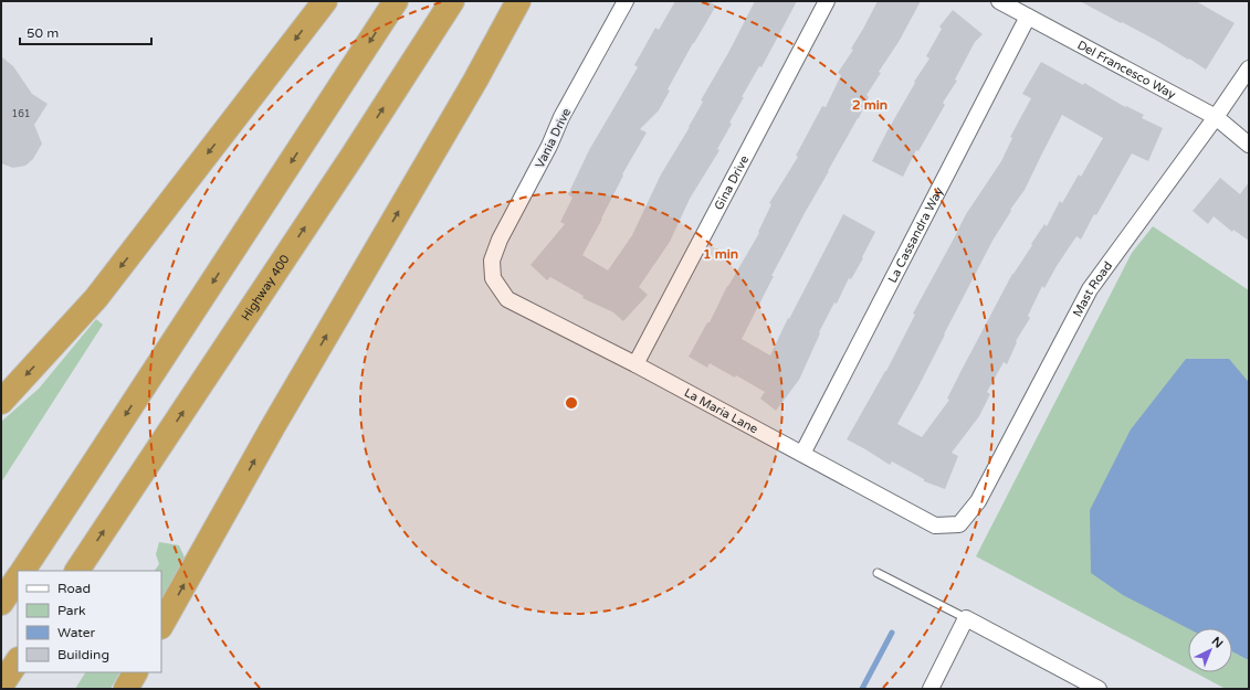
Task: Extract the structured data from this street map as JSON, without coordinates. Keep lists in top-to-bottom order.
{
  "streets": {
    "highway": ["Highway 400"],
    "street": [
      "Del Francesco Way",
      "Vania Drive",
      "Gina Drive",
      "La Cassandra Way",
      "Mast Road",
      "La Maria Lane"
    ]
  },
  "crossings": [
    ["Del Francesco Way", "La Cassandra Way"],
    ["Del Francesco Way", "Mast Road"],
    ["Vania Drive", "La Maria Lane"],
    ["Gina Drive", "La Maria Lane"],
    ["La Cassandra Way", "La Maria Lane"],
    ["Mast Road", "La Maria Lane"]
  ],
  "house_numbers": ["161"],
  "legend": [
    "Road",
    "Park",
    "Water",
    "Building"
  ],
  "scale_bar": "50 m",
  "north": "top right",
  "rings": ["2 min", "1 min"]
}
